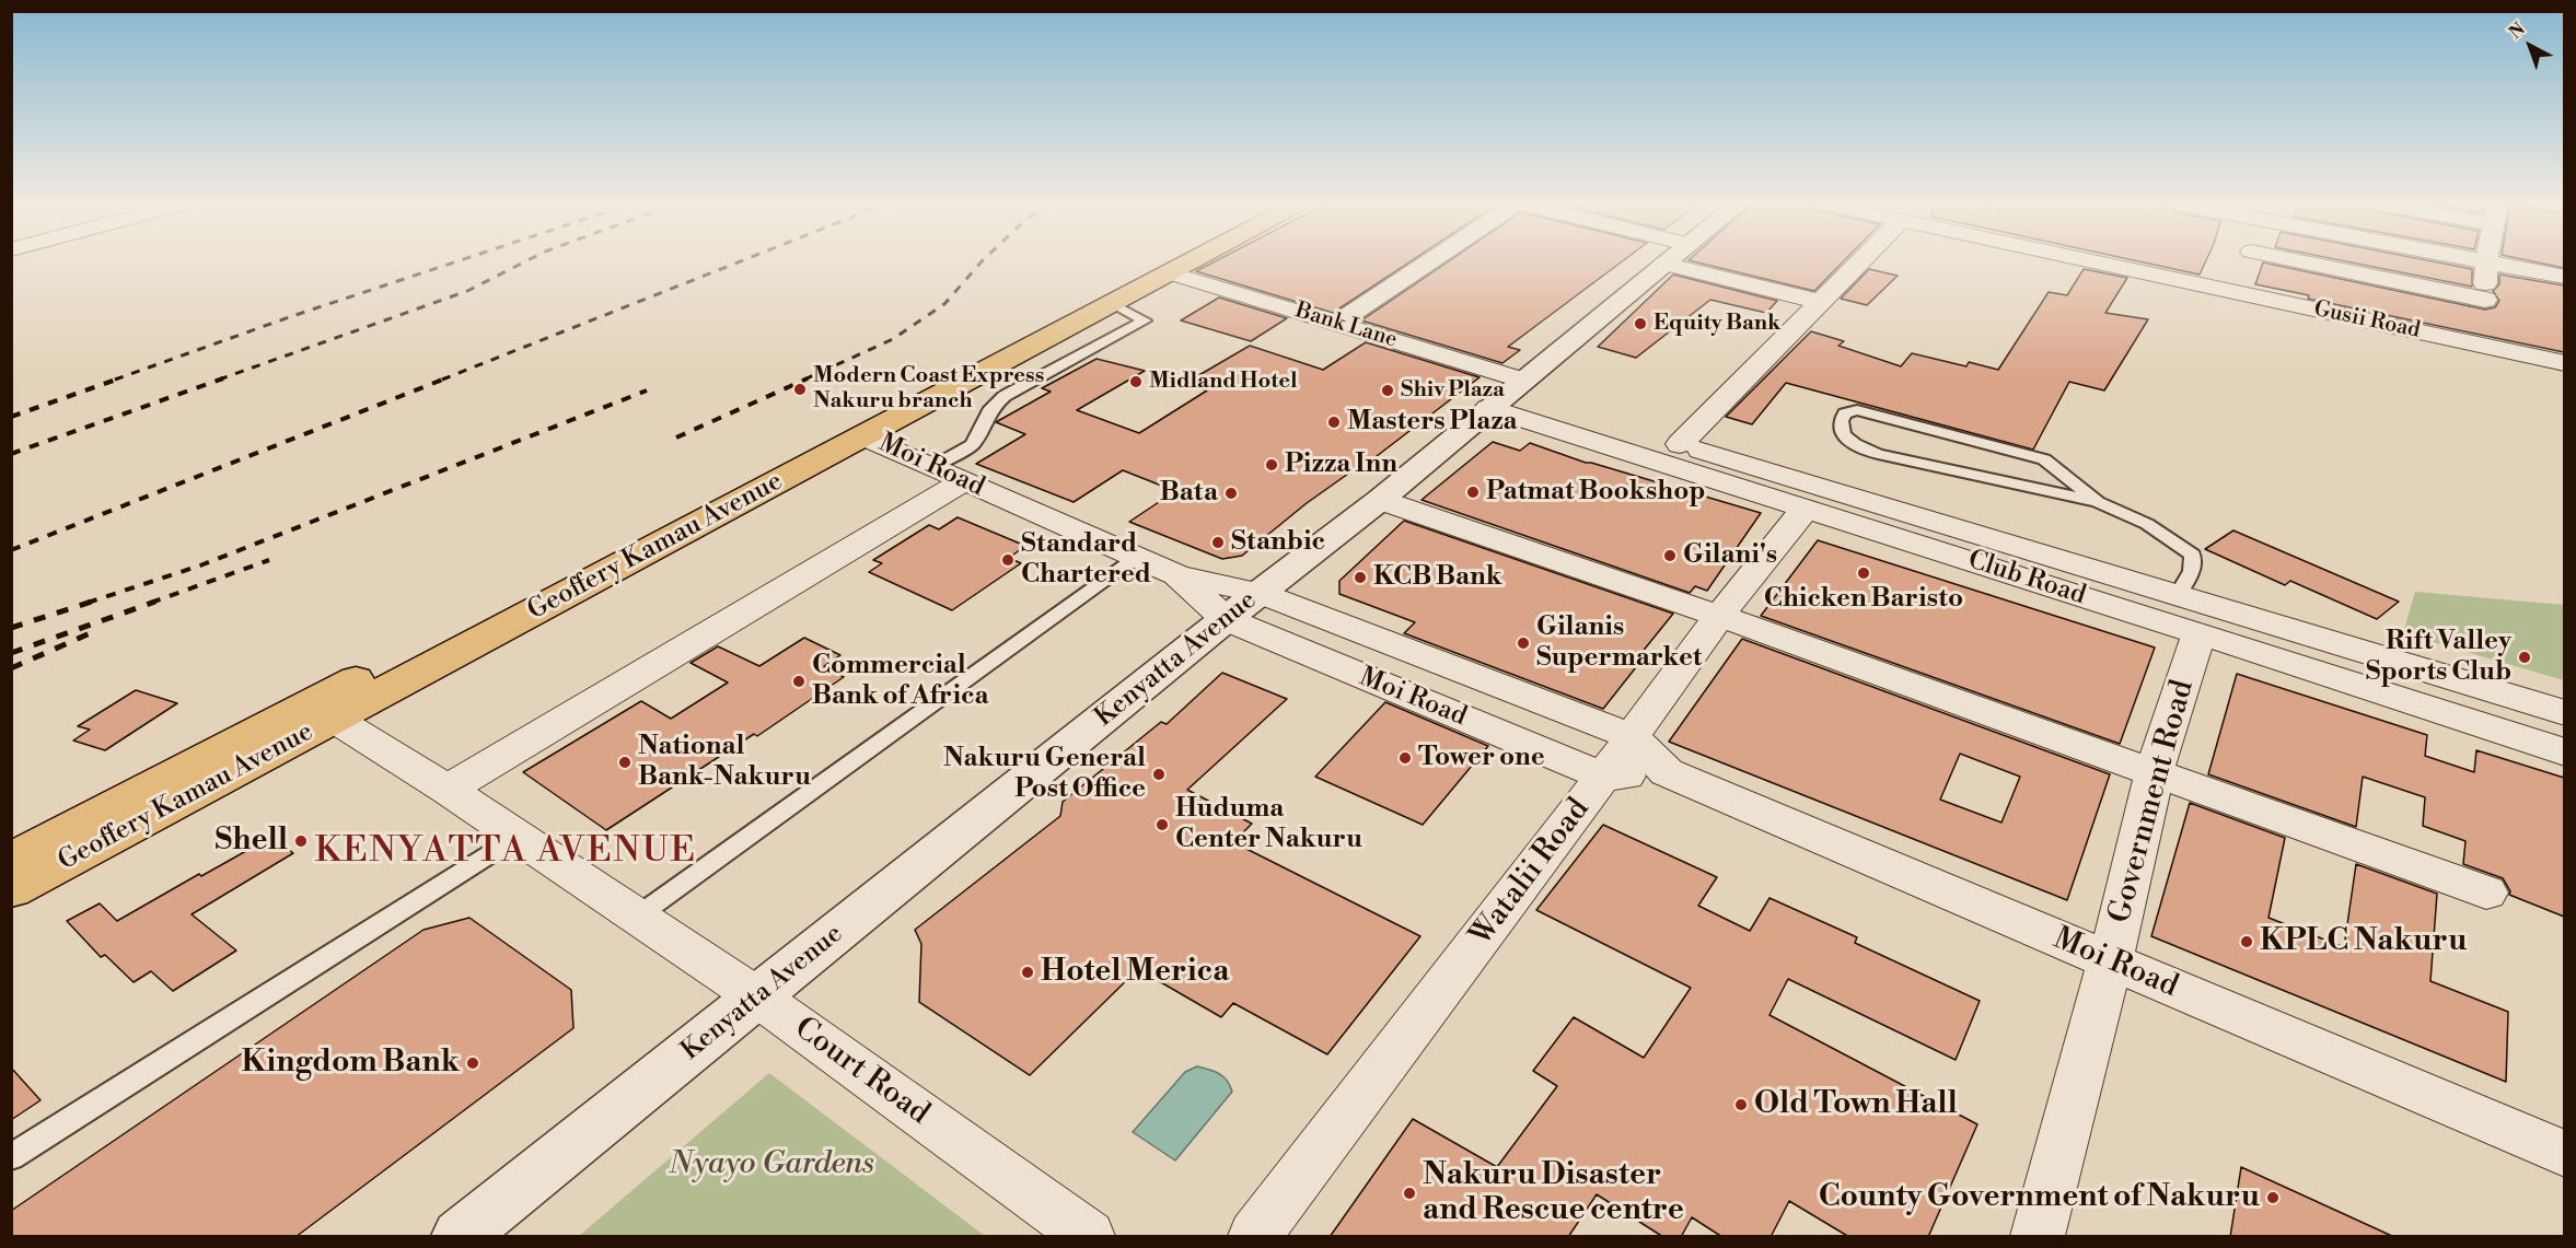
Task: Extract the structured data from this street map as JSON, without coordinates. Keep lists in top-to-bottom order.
{
  "streets": {
    "highway": ["Geoffery Kamau Avenue"],
    "street": [
      "Gusii Road",
      "Bank Lane",
      "Moi Road",
      "Club Road",
      "Kenyatta Avenue",
      "Government Road",
      "Watalii Road",
      "Court Road"
    ]
  },
  "crossings": [
    ["Bank Lane", "Geoffery Kamau Avenue"],
    ["Bank Lane", "Club Road"],
    ["Bank Lane", "Kenyatta Avenue"],
    ["Moi Road", "Geoffery Kamau Avenue"],
    ["Moi Road", "Kenyatta Avenue"],
    ["Moi Road", "Government Road"],
    ["Moi Road", "Watalii Road"],
    ["Geoffery Kamau Avenue", "Court Road"],
    ["Club Road", "Kenyatta Avenue"],
    ["Club Road", "Government Road"],
    ["Club Road", "Watalii Road"],
    ["Kenyatta Avenue", "Court Road"]
  ],
  "districts": ["KENYATTA AVENUE"],
  "parks": ["Nyayo Gardens"],
  "places": [
    "Equity Bank",
    "Midland Hotel",
    "Modern Coast Express Nakuru branch",
    "Shiv Plaza",
    "Masters Plaza",
    "Pizza Inn",
    "Patmat Bookshop",
    "Bata",
    "Stanbic",
    "Gilani's",
    "Standard Chartered",
    "Chicken Baristo",
    "KCB Bank",
    "Gilanis Supermarket",
    "Rift Valley Sports Club",
    "Commercial Bank of Africa",
    "Tower one",
    "National Bank-Nakuru",
    "Nakuru General Post Office",
    "Huduma Center Nakuru",
    "Shell",
    "KPLC Nakuru",
    "Hotel Merica",
    "Kingdom Bank",
    "Old Town Hall",
    "Nakuru Disaster and Rescue centre",
    "County Government of Nakuru"
  ],
  "north": "top left"
}
